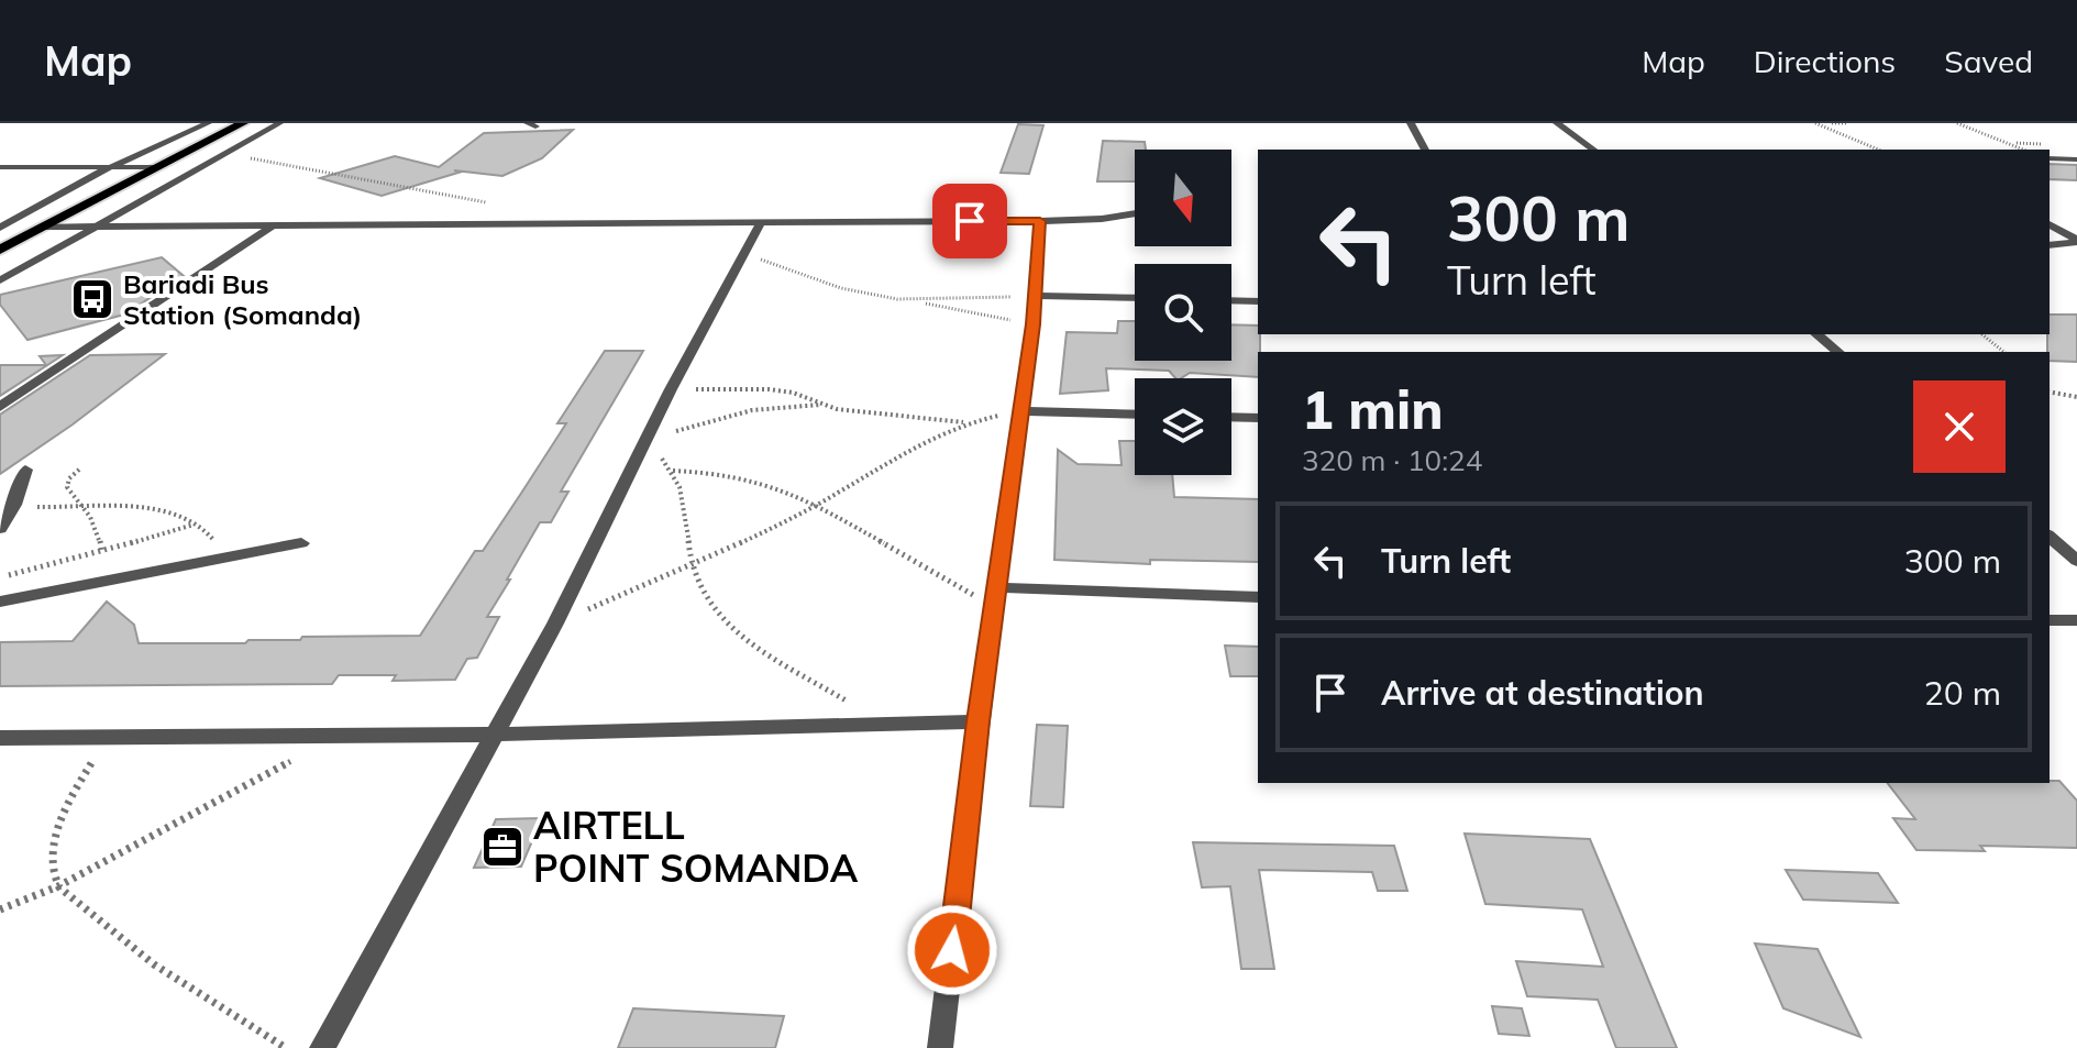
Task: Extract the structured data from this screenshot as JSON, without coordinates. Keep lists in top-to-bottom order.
{
  "places": {
    "bus stop": ["Bariadi Bus Station (Somanda)"],
    "office": ["AIRTELL POINT SOMANDA"]
  },
  "north": "bottom",
  "page": {
    "header": "Map",
    "nav": ["Map", "Directions", "Saved"],
    "turn": ["300 m", "Turn left"],
    "heading": ["1 min", "320 m · 10:24"],
    "list": [
      {
        "name": "Turn left",
        "value": "300 m"
      },
      {
        "name": "Arrive at destination",
        "value": "20 m"
      }
    ]
  }
}
